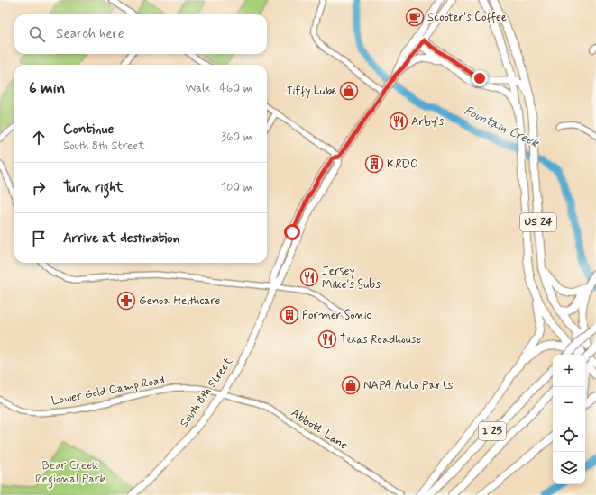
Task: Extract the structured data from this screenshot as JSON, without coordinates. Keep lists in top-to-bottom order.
{
  "streets": {
    "highway": ["US 24", "I 25"],
    "main road": ["South 8th Street"],
    "street": ["Lower Gold Camp Road", "Abbott Lane"]
  },
  "crossings": [
    ["Lower Gold Camp Road", "South 8th Street"],
    ["Lower Gold Camp Road", "Abbott Lane"],
    ["South 8th Street", "Abbott Lane"]
  ],
  "water": ["Fountain Creek"],
  "parks": ["Bear Creek Regional Park"],
  "places": {
    "cafe": ["Scooter's Coffee"],
    "shop": ["Jiffy Lube", "NAPA Auto Parts"],
    "restaurant": ["Arby's", "Jersey Mike's Subs", "Texas Roadhouse"],
    "building": ["KRDO", "Former Sonic"],
    "pharmacy": ["Genoa Helthcare"]
  },
  "page": {
    "search": "Search here",
    "heading": ["6 min", "Walk · 460 m"],
    "list": [
      ["Continue", "South 8th Street", "360 m"],
      ["Turn right", "100 m"],
      "Arrive at destination"
    ],
    "map_buttons": ["+", "−"]
  }
}
